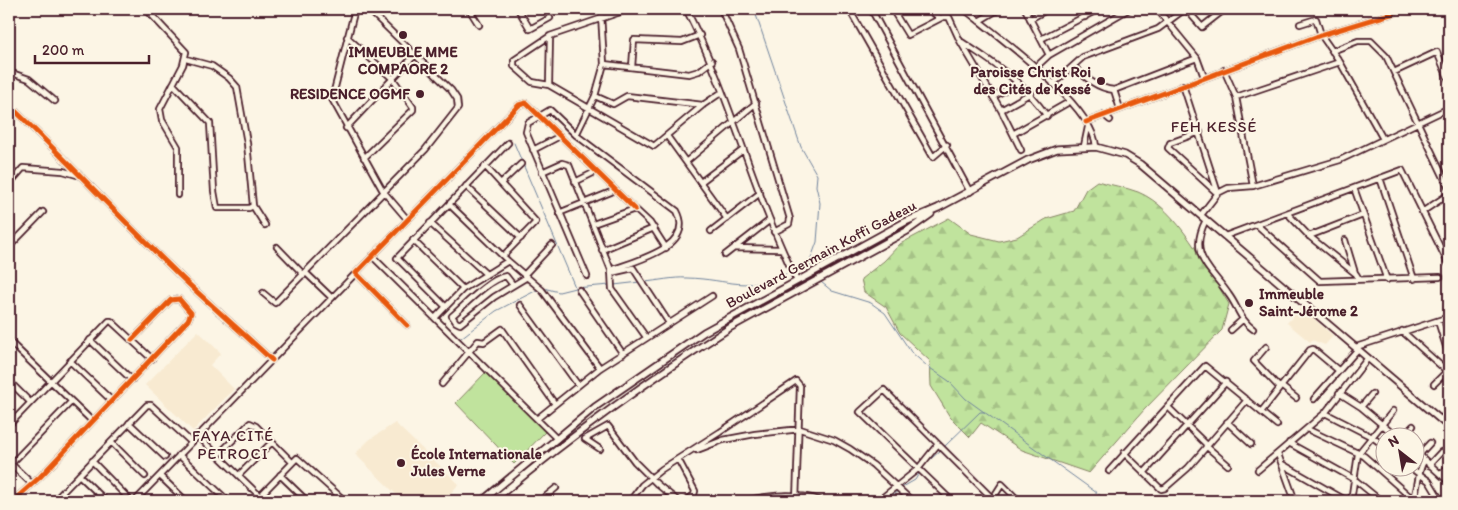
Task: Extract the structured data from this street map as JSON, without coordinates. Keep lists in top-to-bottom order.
{
  "streets": {
    "main road": ["Boulevard Germain Koffi Gadeau"]
  },
  "districts": ["FEH KESSÉ", "FAYA CITÉ PETROCI"],
  "places": [
    "IMMEUBLE MME COMPAORE 2",
    "Paroisse Christ Roi des Cités de Kessé",
    "RESIDENCE OGMF",
    "Immeuble Saint-Jérome 2",
    "École Internationale Jules Verne"
  ],
  "scale_bar": "200 m",
  "north": "top left"
}
